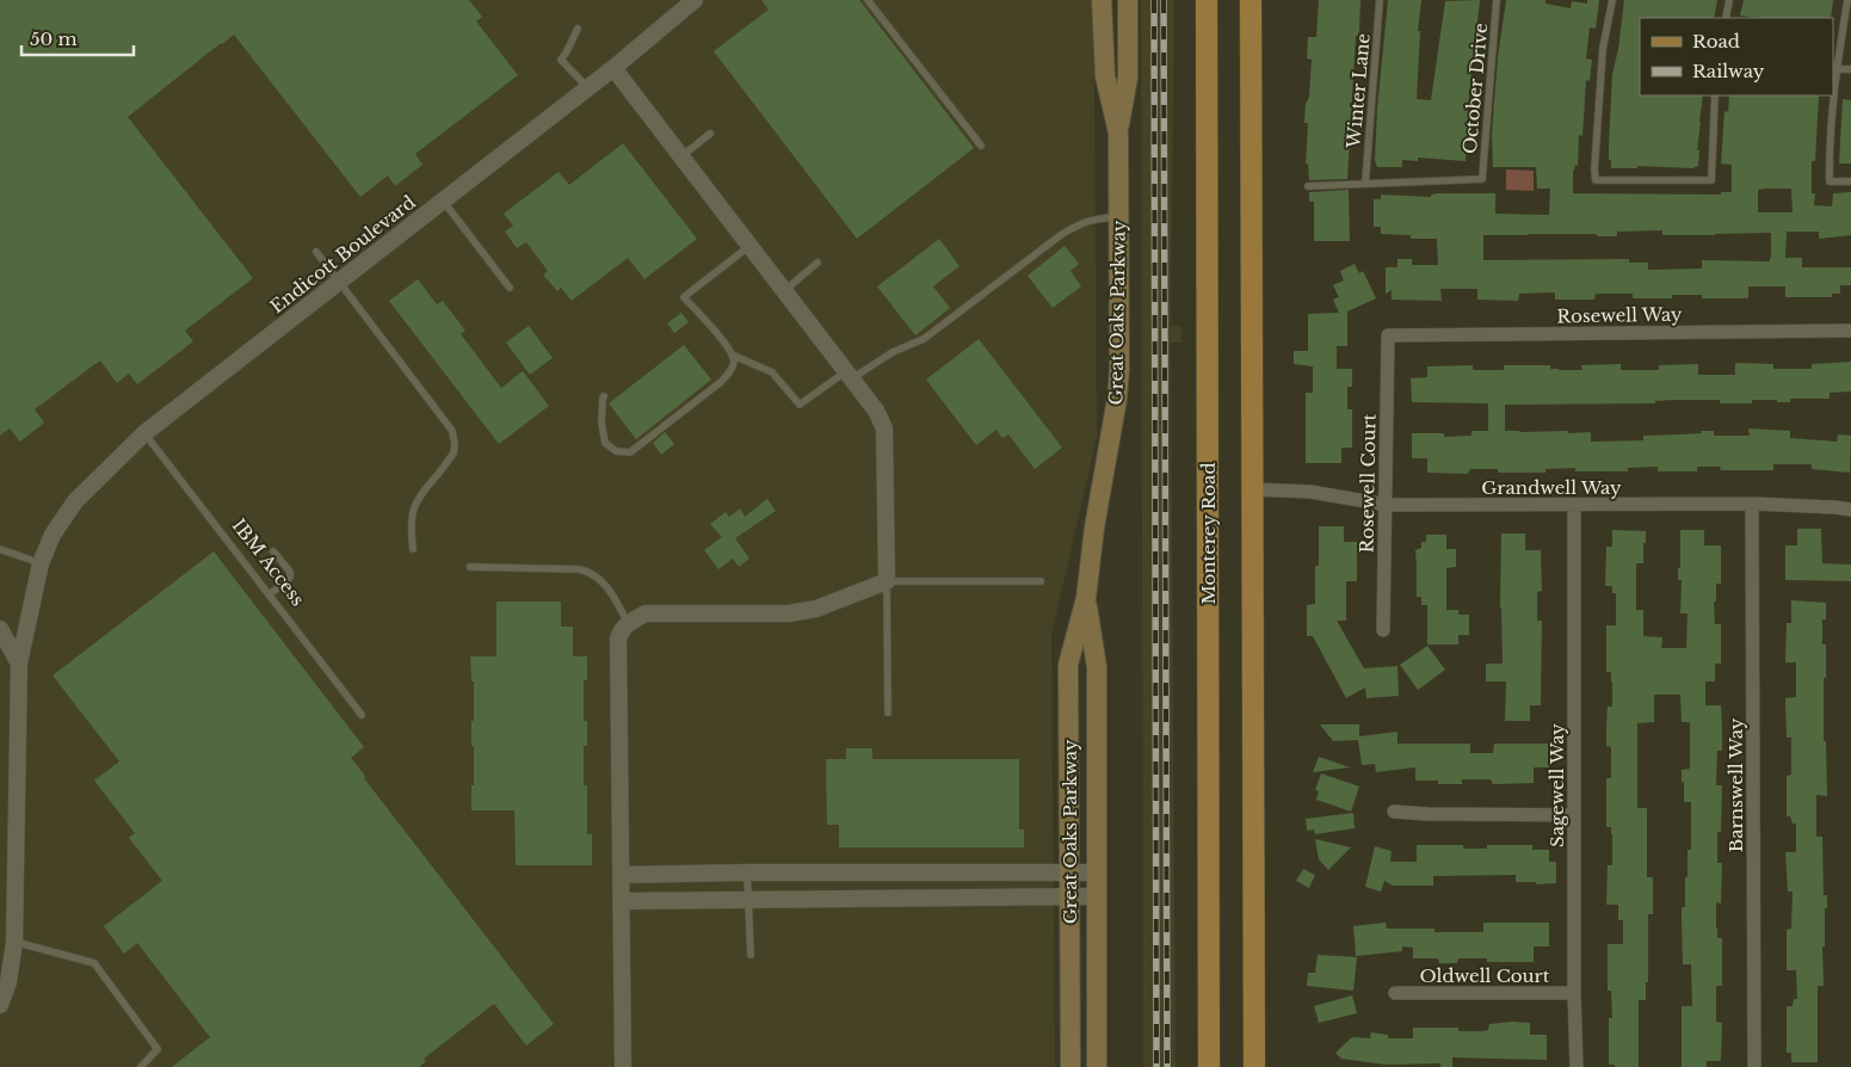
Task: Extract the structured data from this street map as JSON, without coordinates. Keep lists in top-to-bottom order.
{
  "streets": {
    "main road": ["Great Oaks Parkway", "Monterey Road"],
    "street": [
      "Endicott Boulevard",
      "Rosewell Way",
      "Rosewell Court",
      "Grandwell Way",
      "Sagewell Way",
      "Barnswell Way",
      "Oldwell Court"
    ],
    "lane": ["October Drive", "Winter Lane", "IBM Access"]
  },
  "crossings": [
    ["October Drive", "Winter Lane"],
    ["Endicott Boulevard", "IBM Access"],
    ["Rosewell Way", "Rosewell Court"],
    ["Rosewell Court", "Grandwell Way"],
    ["Grandwell Way", "Sagewell Way"],
    ["Grandwell Way", "Barnswell Way"],
    ["Sagewell Way", "Oldwell Court"]
  ],
  "legend": ["Road", "Railway"],
  "scale_bar": "50 m"
}
